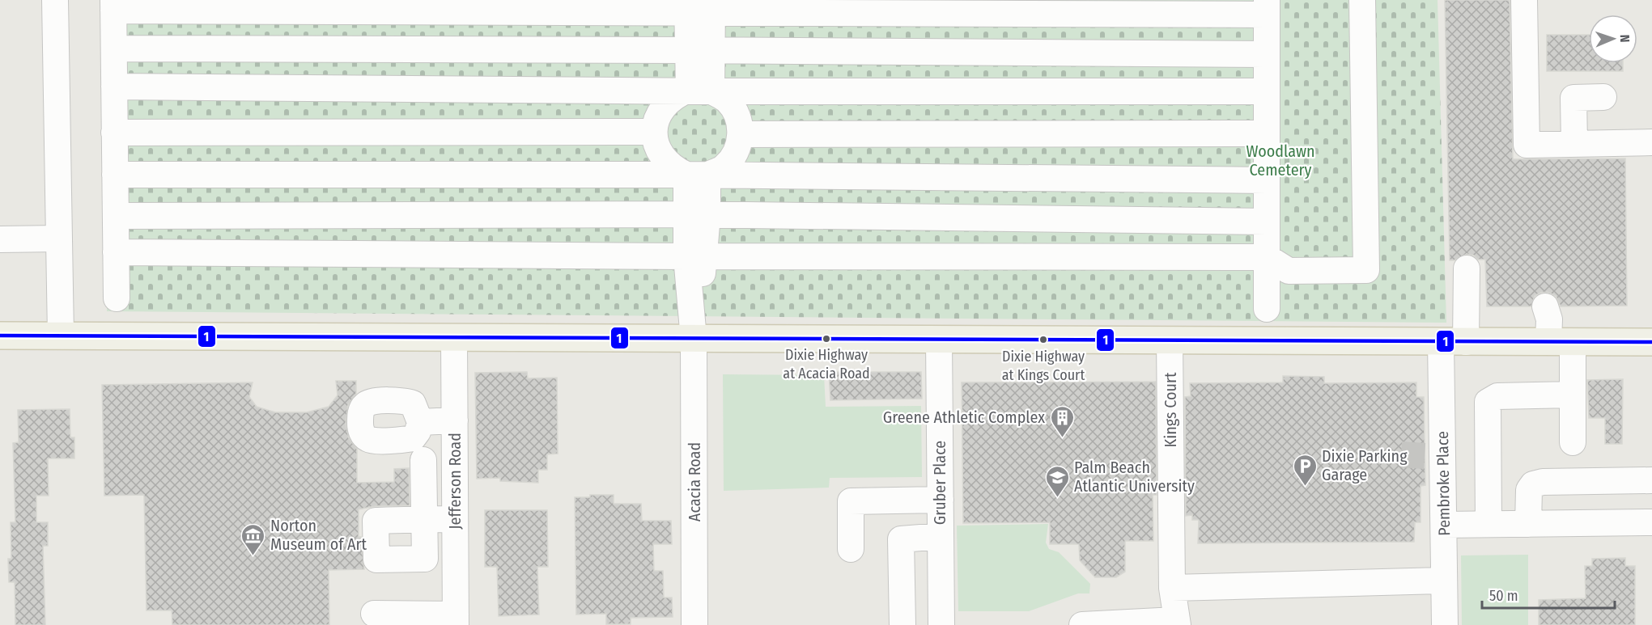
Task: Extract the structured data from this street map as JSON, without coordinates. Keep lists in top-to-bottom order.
{
  "streets": {
    "street": [
      "Kings Court",
      "Jefferson Road",
      "Acacia Road",
      "Gruber Place",
      "Pembroke Place"
    ]
  },
  "parks": ["Woodlawn Cemetery"],
  "places": {
    "other": ["Dixie Highway at Acacia Road", "Dixie Highway at Kings Court"],
    "building": ["Greene Athletic Complex"],
    "parking": ["Dixie Parking Garage"],
    "school or university": ["Palm Beach Atlantic University"],
    "museum": ["Norton Museum of Art"]
  },
  "lines": ["transit line 1"],
  "scale_bar": "50 m",
  "north": "right"
}
